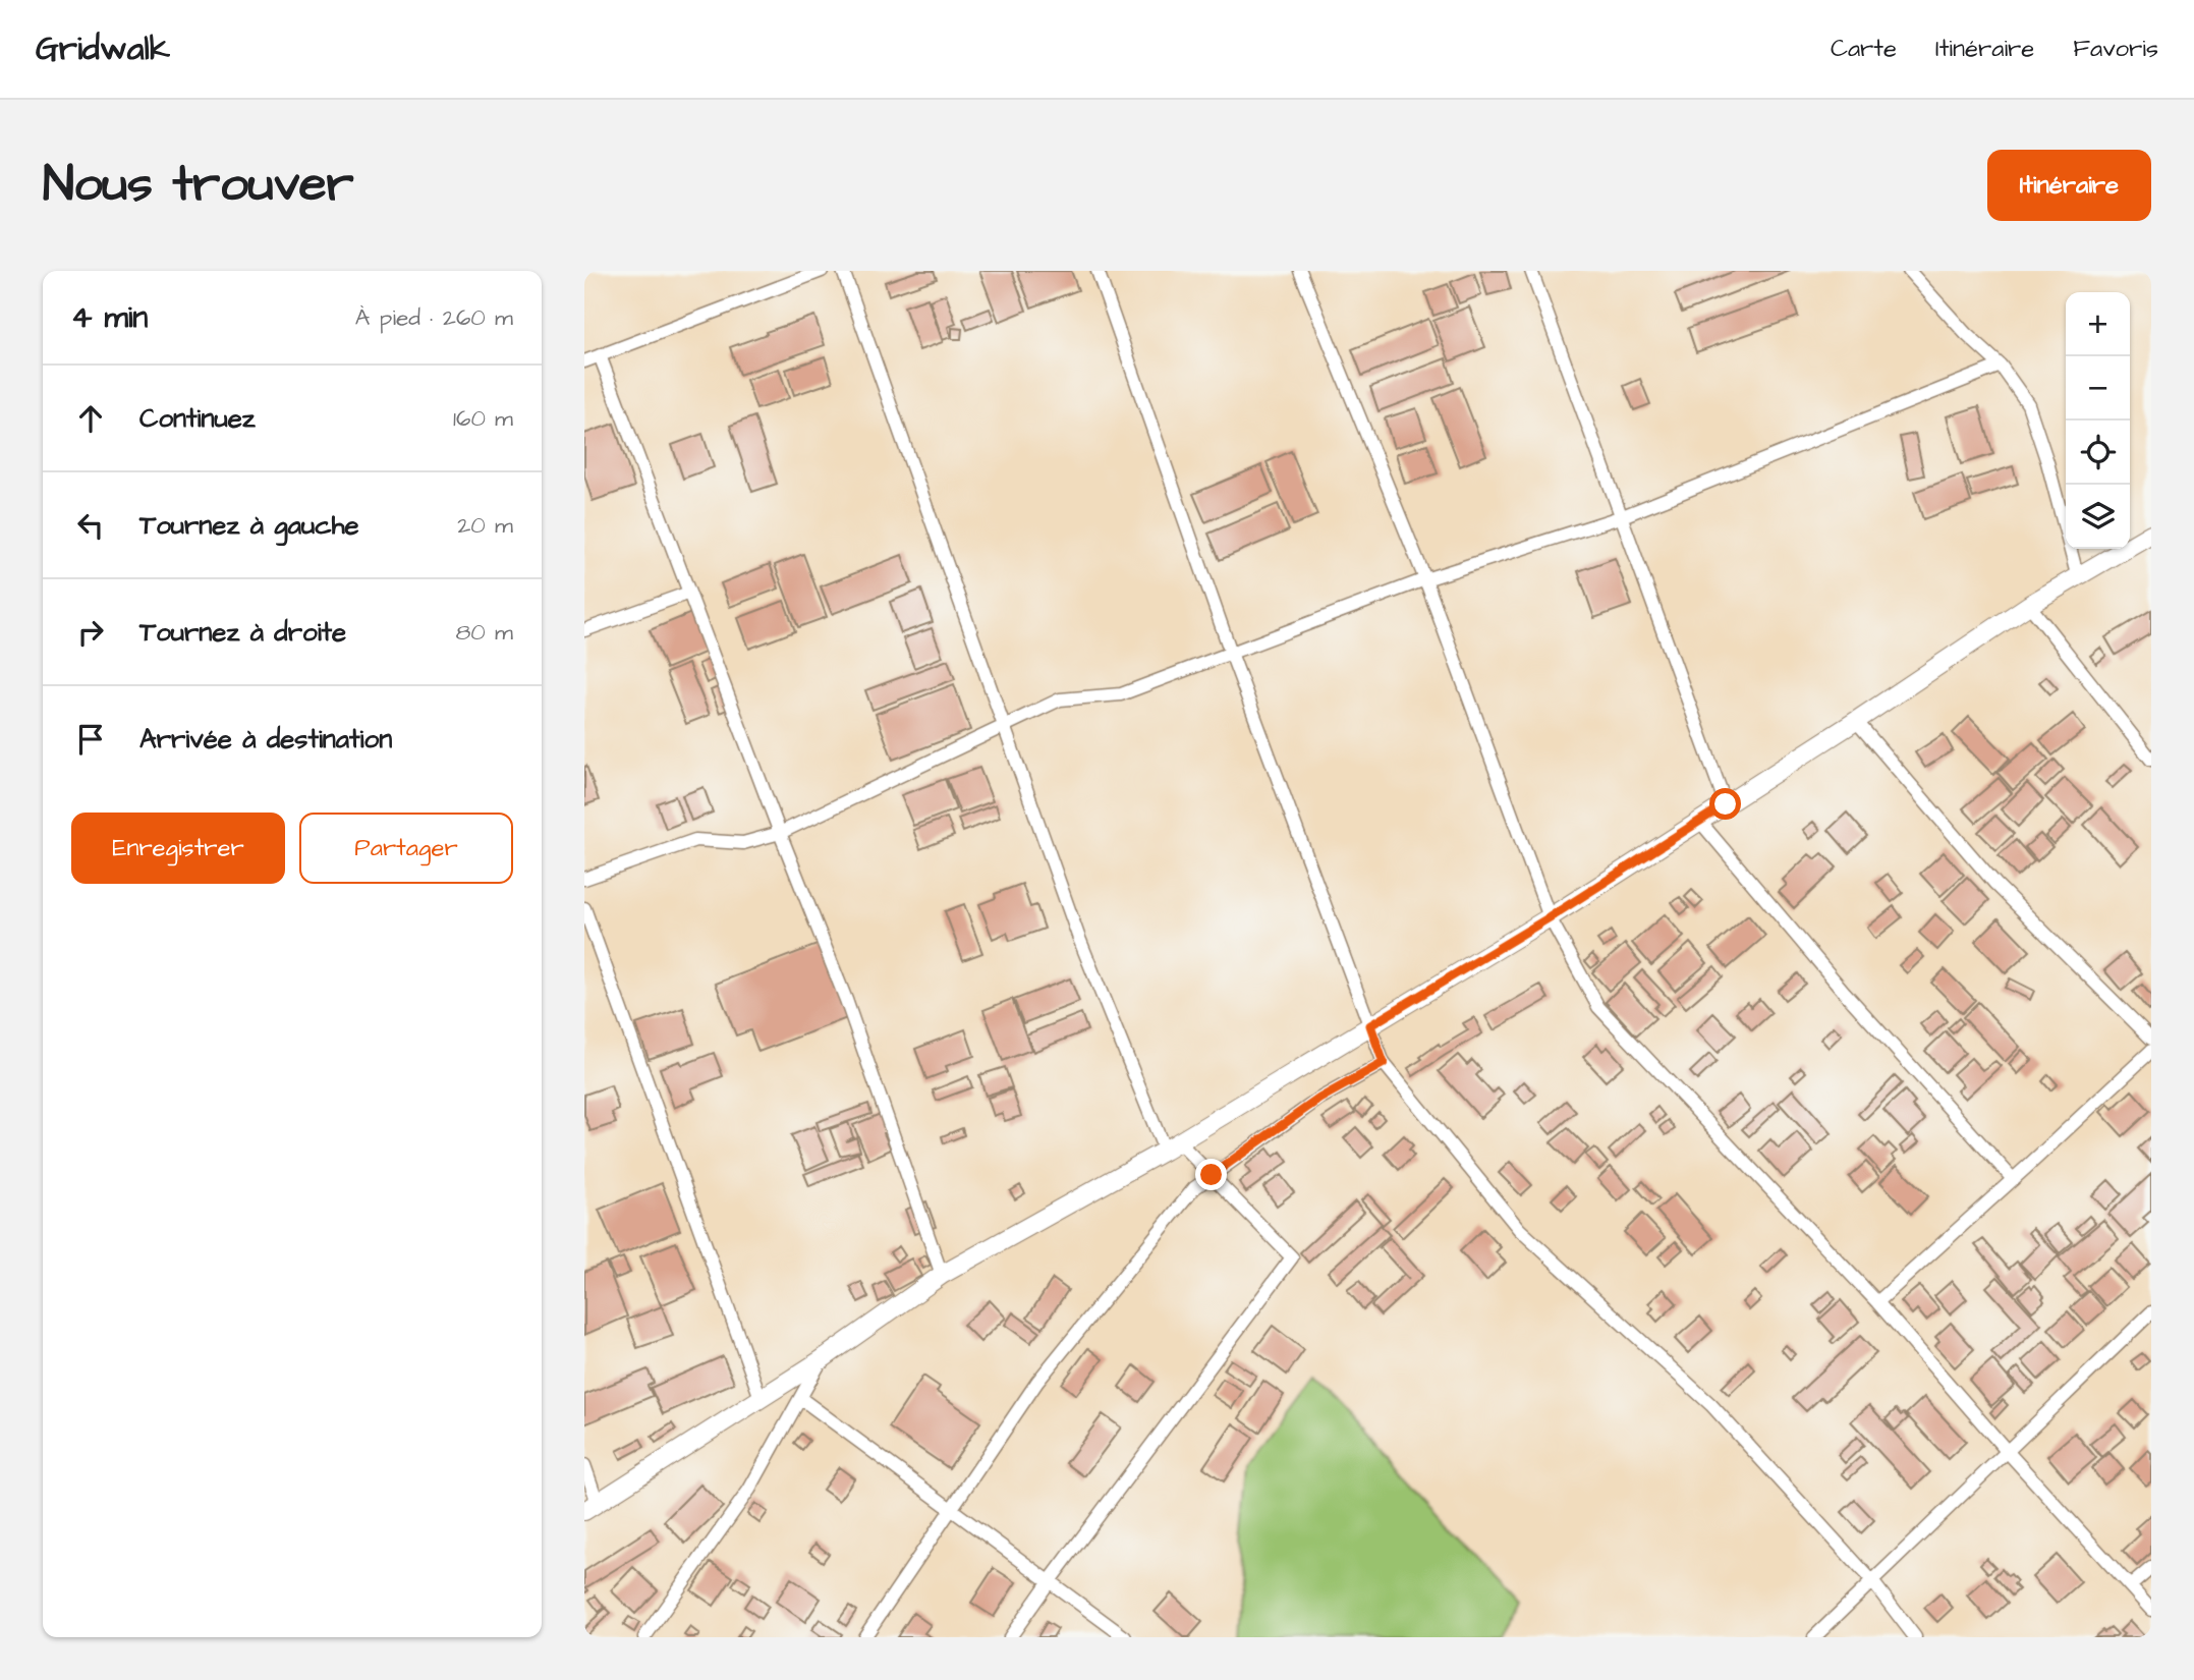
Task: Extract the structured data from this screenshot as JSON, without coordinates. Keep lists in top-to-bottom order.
{
  "page": {
    "header": "Gridwalk",
    "nav": ["Carte", "Itinéraire", "Favoris"],
    "buttons": [
      "Itinéraire",
      ["Enregistrer", "Partager"]
    ],
    "title": "Nous trouver",
    "heading": ["4 min", "À pied · 260 m"],
    "map_buttons": ["+", "−"],
    "list": [
      ["Continuez", "160 m"],
      ["Tournez à gauche", "20 m"],
      ["Tournez à droite", "80 m"],
      "Arrivée à destination"
    ]
  }
}
